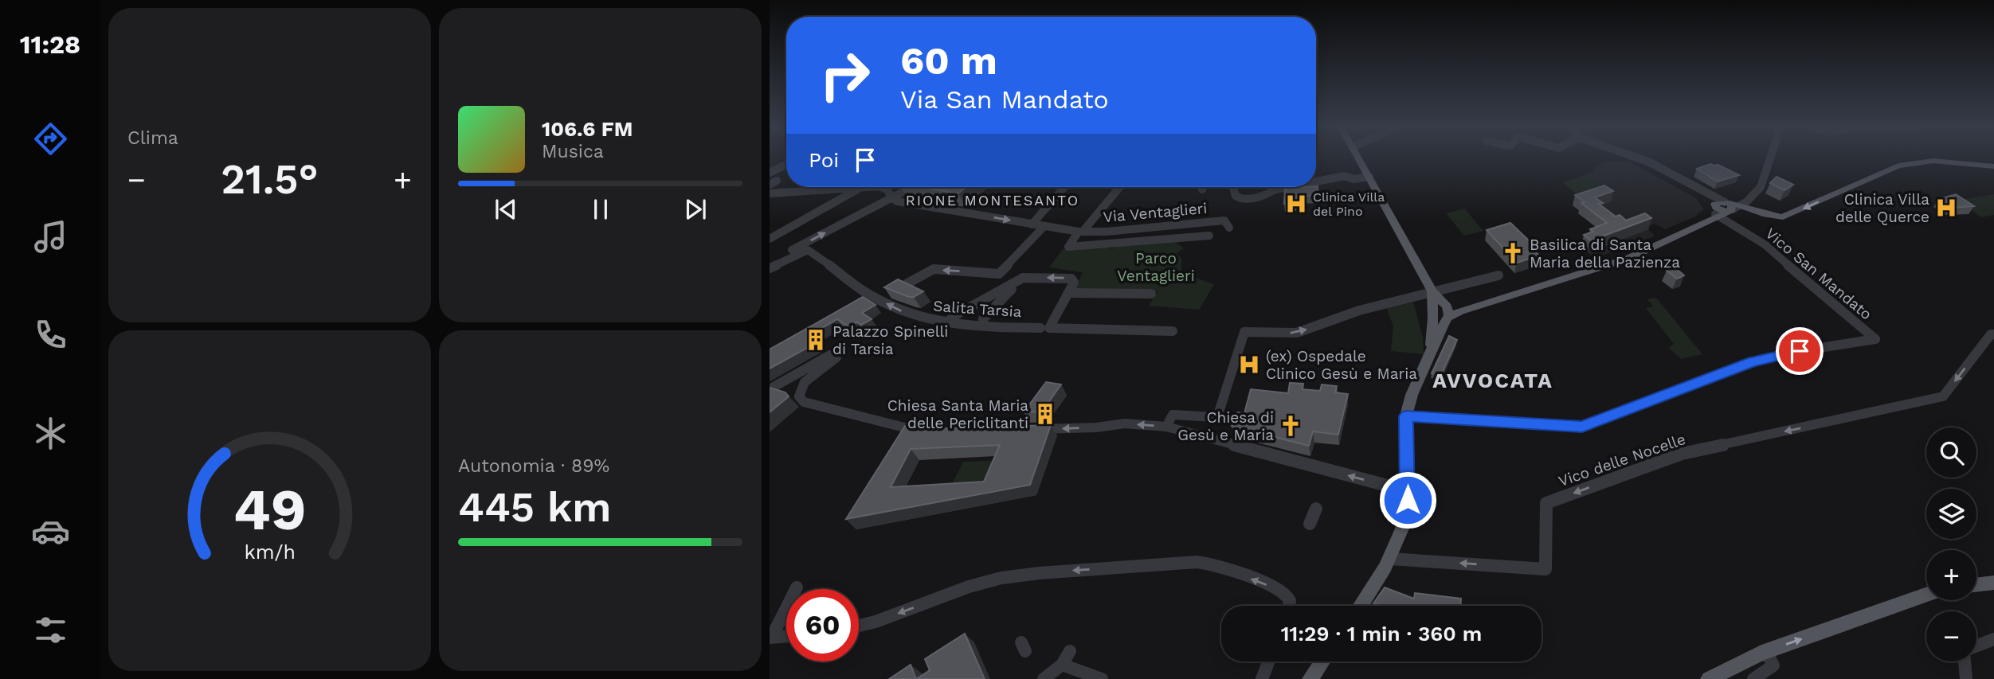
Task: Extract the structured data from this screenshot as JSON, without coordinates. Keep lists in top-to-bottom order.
{
  "streets": {
    "street": [
      "Via Ventaglieri",
      "Vico San Mandato",
      "Salita Tarsia",
      "Vico delle Nocelle"
    ]
  },
  "one_way": ["Via Ventaglieri", "Vico delle Nocelle"],
  "districts": ["RIONE MONTESANTO", "AVVOCATA"],
  "parks": ["Parco Ventaglieri"],
  "places": {
    "hospital": ["Clinica Villa del Pino", "Clinica Villa delle Querce", "(ex) Ospedale Clinico Gesù e Maria"],
    "church": ["Basilica di Santa Maria della Pazienza", "Chiesa di Gesù e Maria"],
    "building": ["Palazzo Spinelli di Tarsia", "Chiesa Santa Maria delle Periclitanti"]
  },
  "page": {
    "tabs": "11:28",
    "tile": [
      "Clima",
      ["Autonomia · 89%", "445 km"]
    ],
    "turn": ["60 m", "Via San Mandato"],
    "song": ["106.6 FM", "Musica"],
    "then": "Poi",
    "heat": ["−", "21.5°", "+"],
    "map_buttons": ["+", "−"],
    "limit": "60",
    "trip": "11:29 · 1 min · 360 m",
    "gauge": ["49", "km/h"]
  }
}
